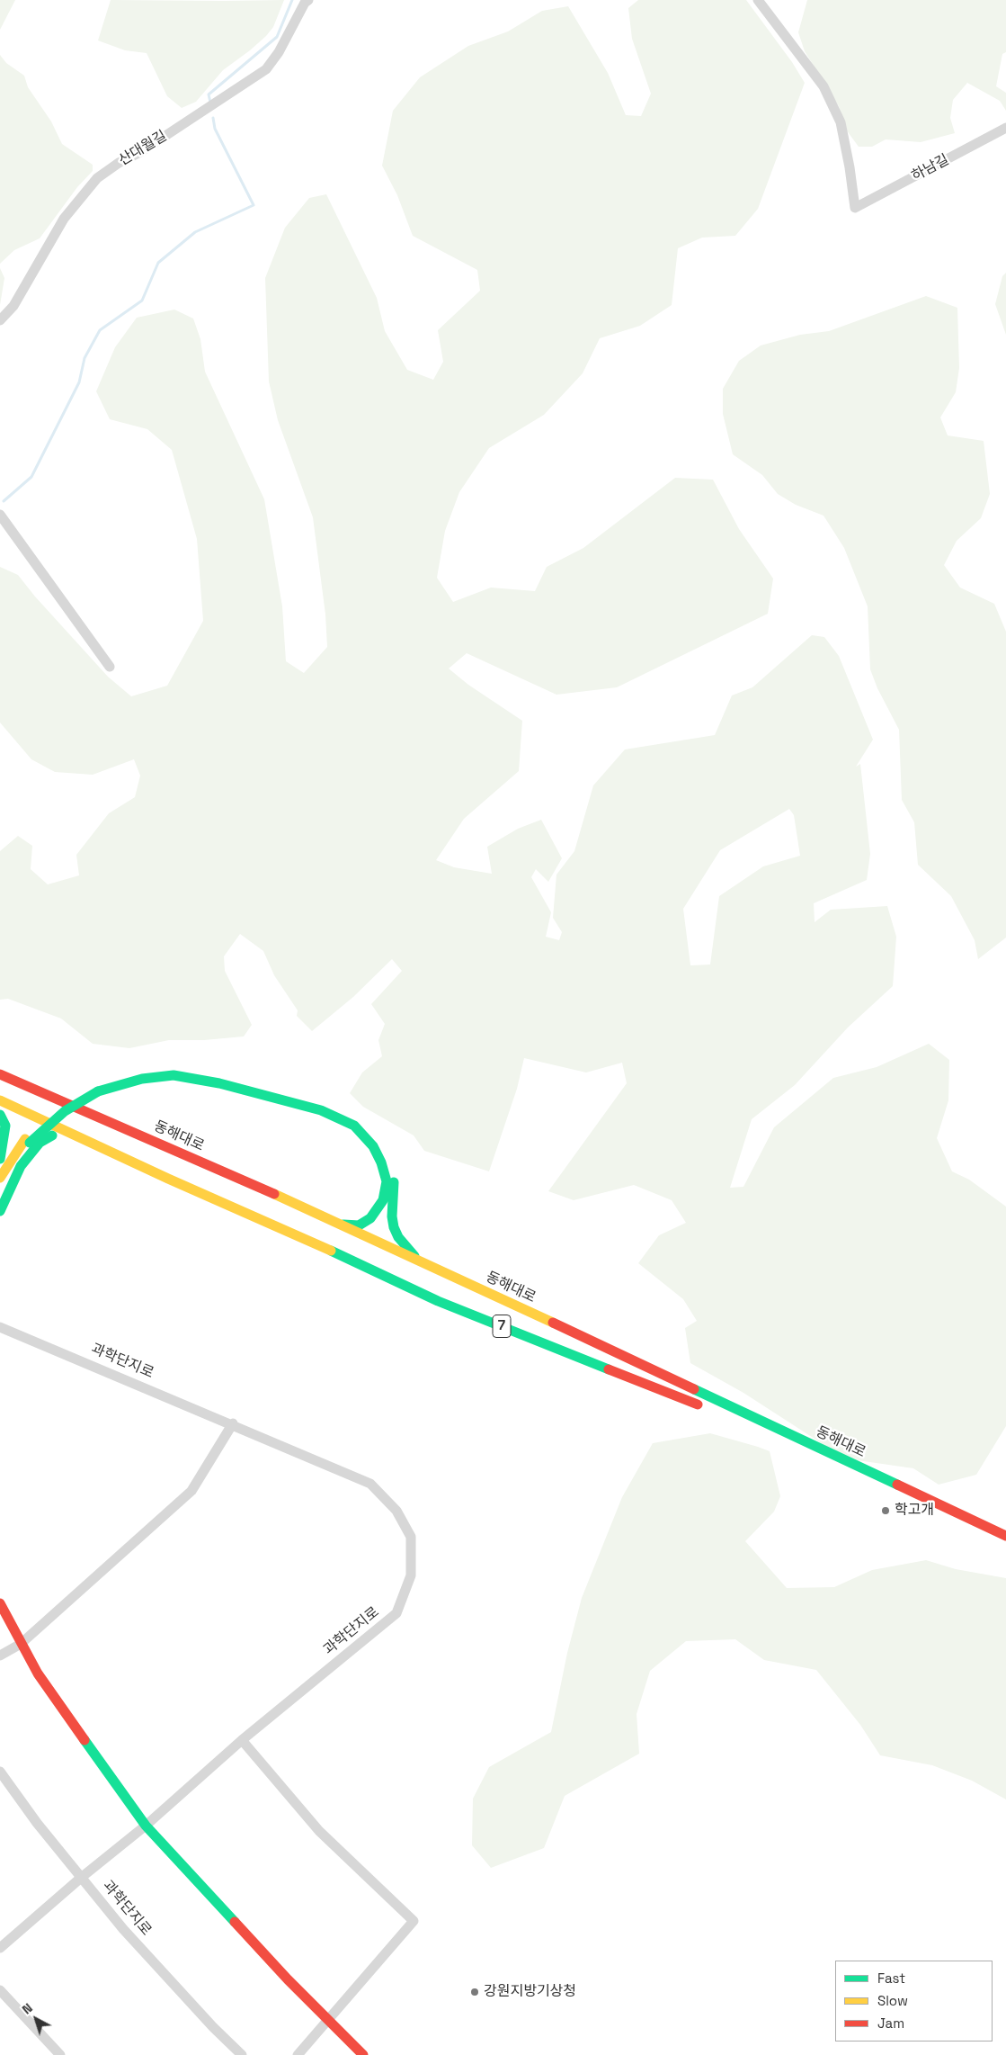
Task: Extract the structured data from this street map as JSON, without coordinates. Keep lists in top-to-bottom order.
{
  "streets": {
    "main road": ["동해대로", "7"],
    "street": ["산대월길", "하남길", "과학단지로"]
  },
  "places": ["학고개", "강원지방기상청"],
  "legend": ["Fast", "Slow", "Jam"],
  "north": "top left"
}
